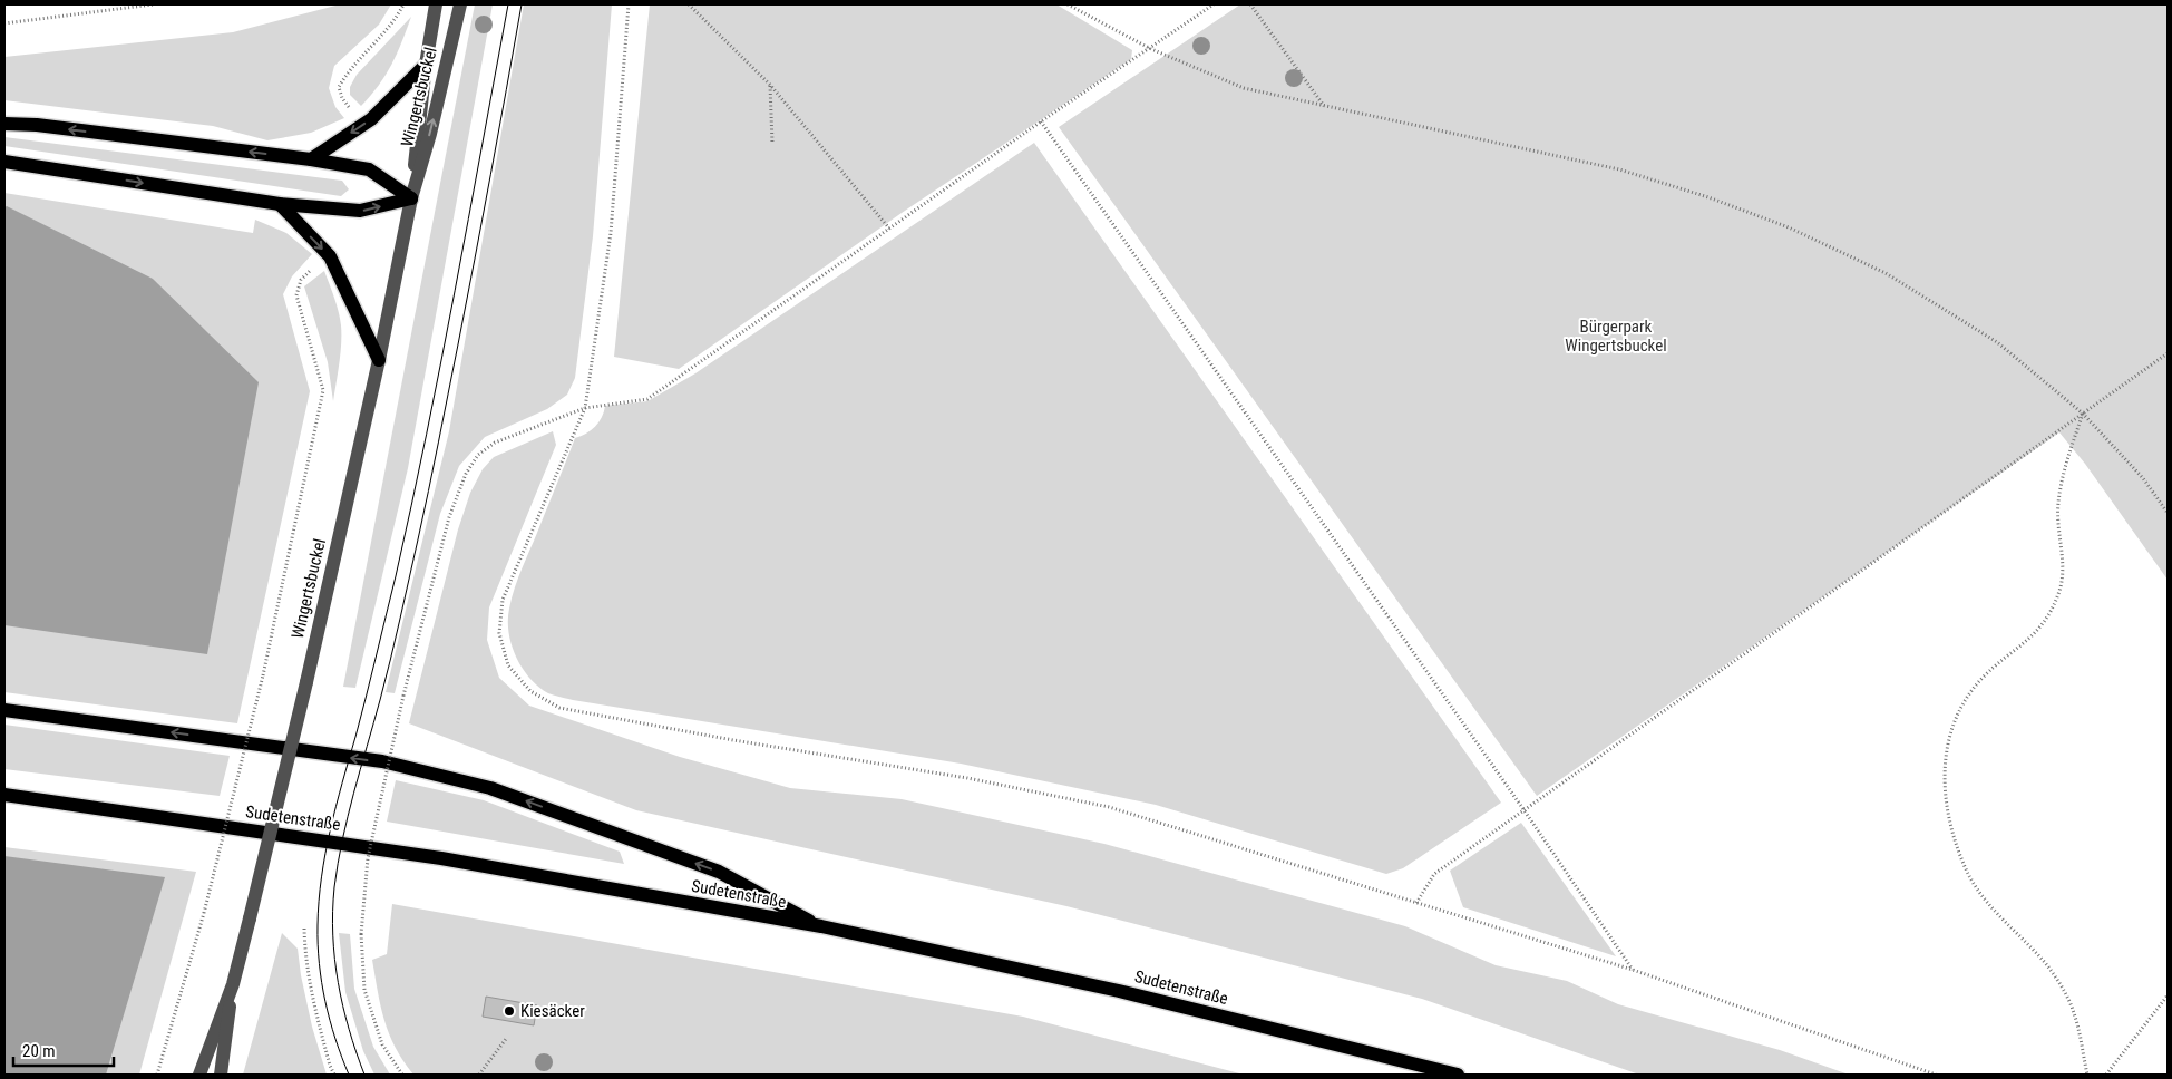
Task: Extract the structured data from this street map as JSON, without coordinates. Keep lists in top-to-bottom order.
{
  "streets": {
    "main road": ["Sudetenstraße"],
    "street": ["Wingertsbuckel"]
  },
  "parks": ["Bürgerpark Wingertsbuckel"],
  "places": ["Kiesäcker"],
  "scale_bar": "20 m"
}
